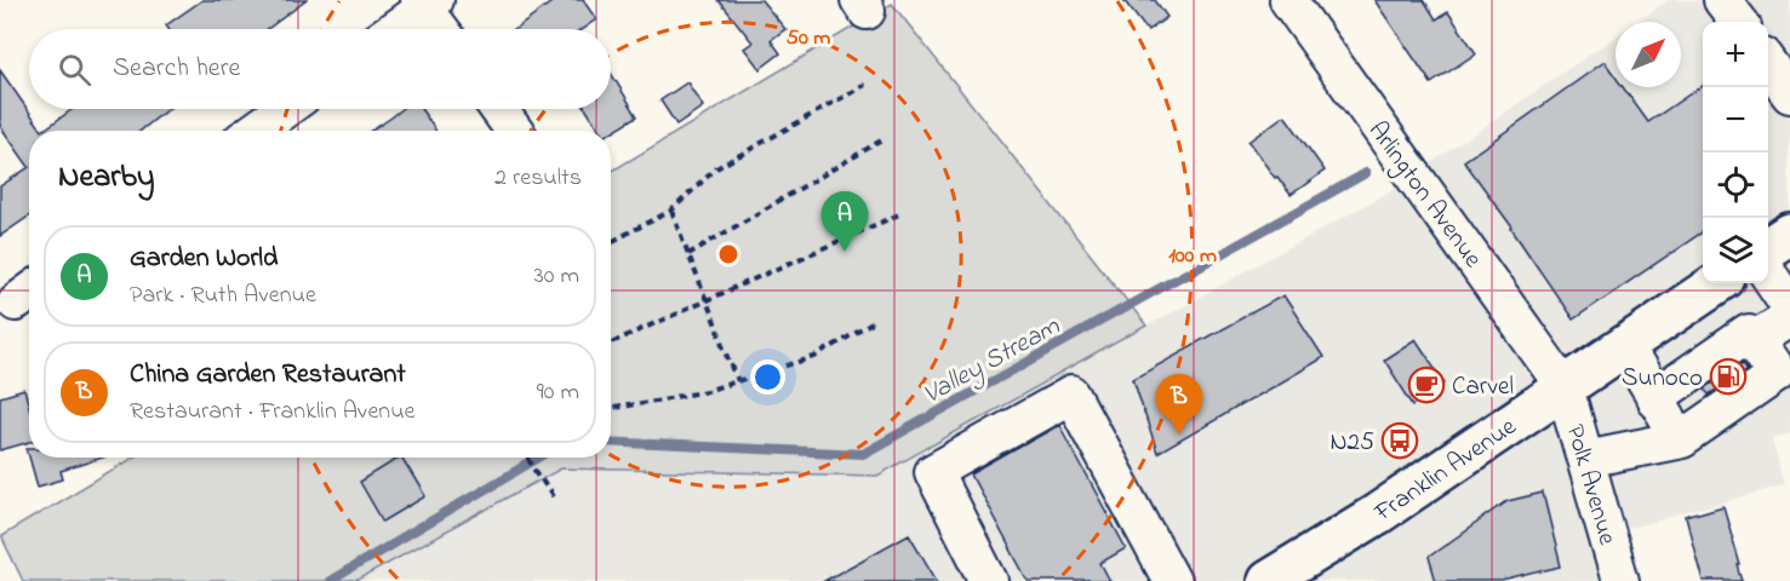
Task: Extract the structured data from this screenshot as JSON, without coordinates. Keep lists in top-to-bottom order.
{
  "streets": {
    "main road": ["Franklin Avenue"],
    "street": ["Arlington Avenue", "Polk Avenue"]
  },
  "crossings": [
    ["Arlington Avenue", "Franklin Avenue"],
    ["Arlington Avenue", "Polk Avenue"],
    ["Franklin Avenue", "Polk Avenue"]
  ],
  "water": ["Valley Stream"],
  "places": {
    "fuel station": ["Sunoco"],
    "cafe": ["Carvel"],
    "bus stop": ["N25"]
  },
  "north": "top right",
  "page": {
    "map_buttons": ["+", "−"],
    "search": "Search here",
    "heading": ["Nearby", "2 results"],
    "pins": ["A", "B"],
    "list": [
      {
        "mark": "A",
        "name": "Garden World",
        "note": "Park · Ruth Avenue",
        "value": "30 m"
      },
      {
        "mark": "B",
        "name": "China Garden Restaurant",
        "note": "Restaurant · Franklin Avenue",
        "value": "90 m"
      }
    ]
  },
  "rings": ["50 m", "100 m"]
}
